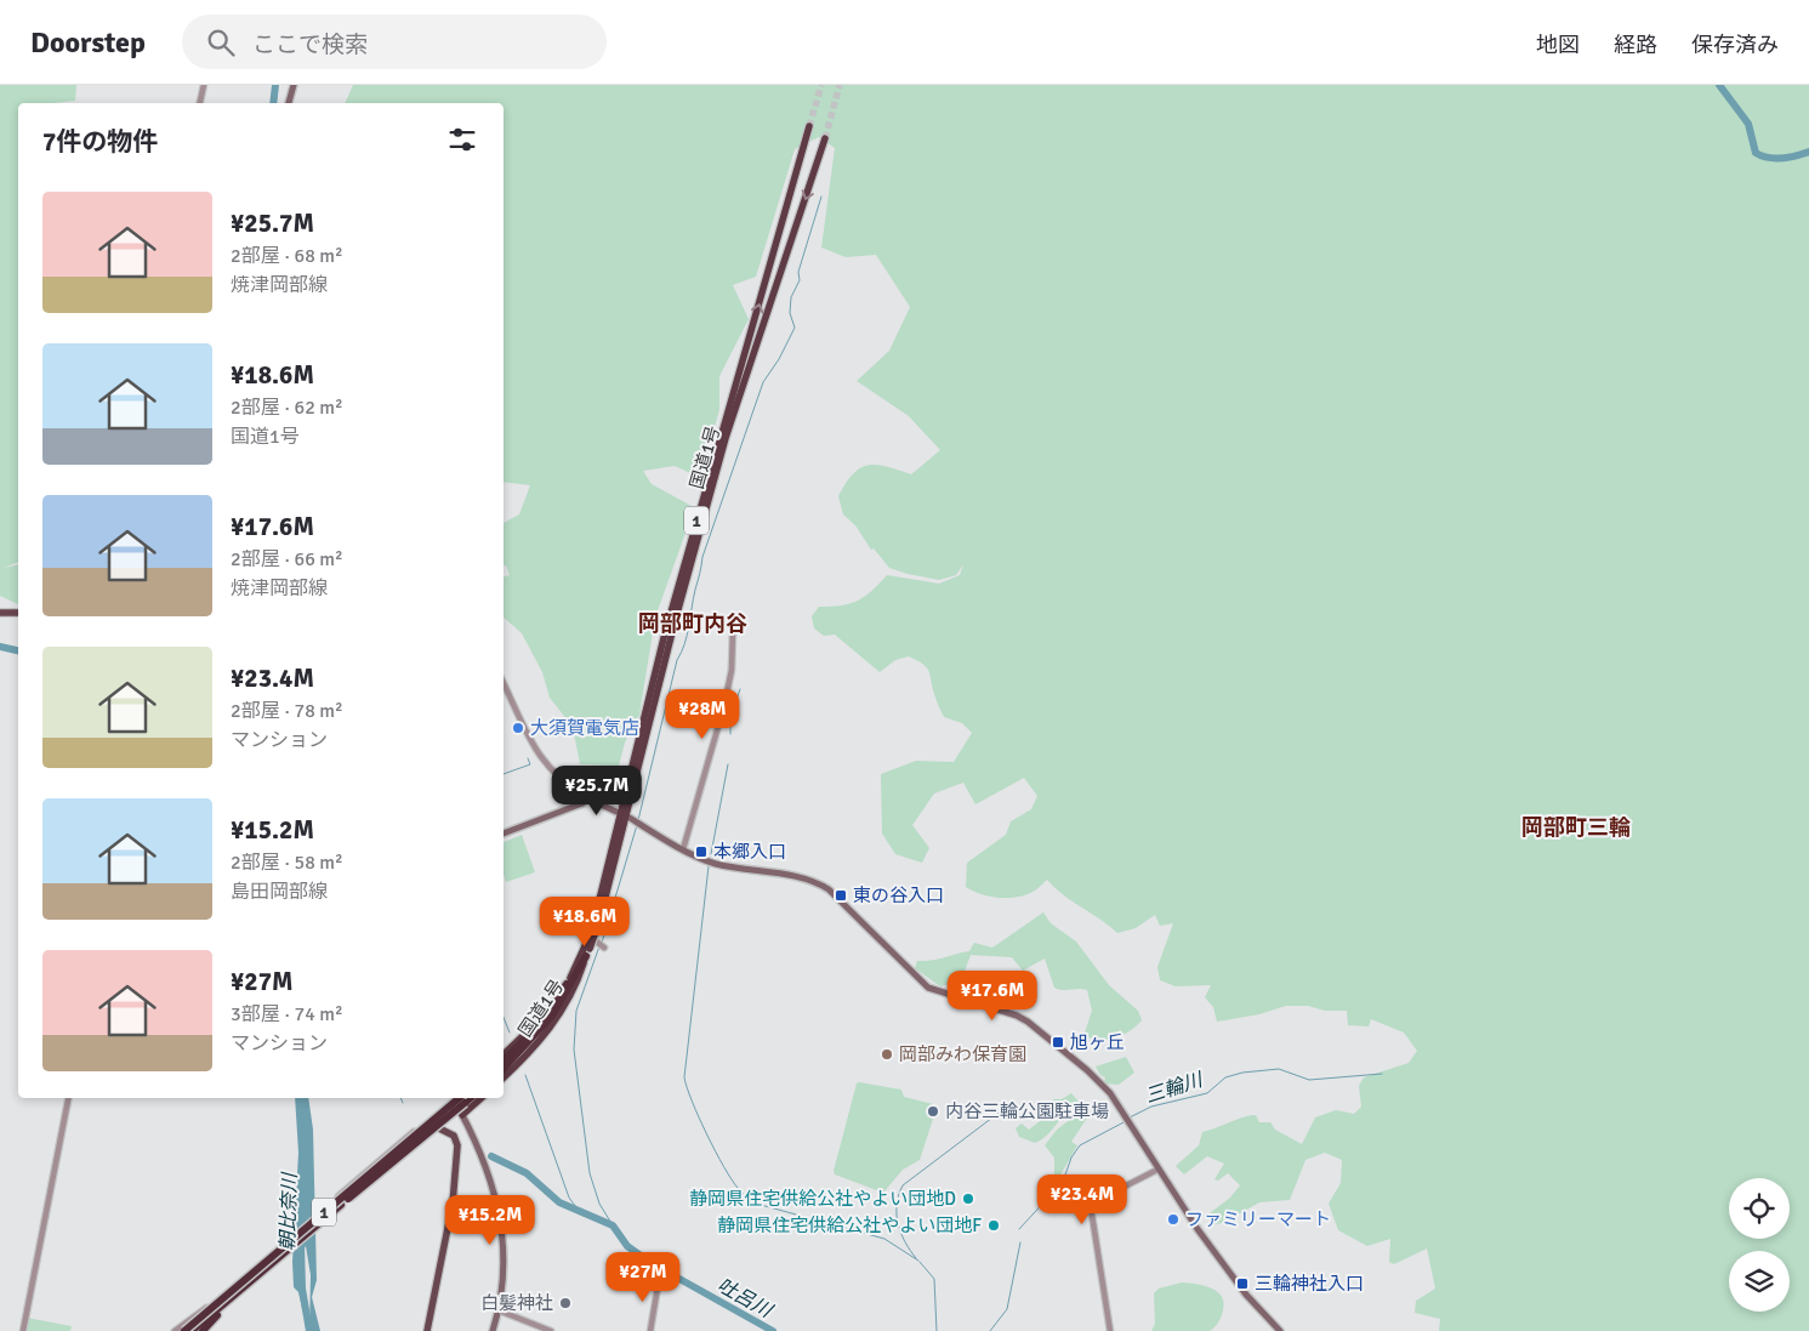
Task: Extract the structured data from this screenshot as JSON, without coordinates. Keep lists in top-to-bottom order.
{
  "streets": {
    "highway": ["国道1号", "1"]
  },
  "crossings": [
    ["国道1号", "1"]
  ],
  "districts": ["岡部町内谷", "岡部町三輪"],
  "water": ["三輪川", "朝比奈川", "吐呂川"],
  "places": {
    "other": [
      "大須賀電気店",
      "岡部みわ保育園",
      "内谷三輪公園駐車場",
      "静岡県住宅供給公社やよい団地D",
      "ファミリーマート",
      "静岡県住宅供給公社やよい団地F",
      "白髪神社"
    ],
    "transit": [
      "本郷入口",
      "東の谷入口",
      "旭ヶ丘",
      "三輪神社入口"
    ]
  },
  "page": {
    "header": "Doorstep",
    "search": "ここで検索",
    "nav": ["地図", "経路", "保存済み"],
    "heading": "7件の物件",
    "list": [
      {
        "name": "¥25.7M",
        "note": "2部屋 · 68 m² · 焼津岡部線"
      },
      {
        "name": "¥18.6M",
        "note": "2部屋 · 62 m² · 国道1号"
      },
      {
        "name": "¥17.6M",
        "note": "2部屋 · 66 m² · 焼津岡部線"
      },
      {
        "name": "¥23.4M",
        "note": "2部屋 · 78 m² · マンション"
      },
      {
        "name": "¥15.2M",
        "note": "2部屋 · 58 m² · 島田岡部線"
      },
      {
        "name": "¥27M",
        "note": "3部屋 · 74 m² · マンション"
      }
    ],
    "price": [
      "¥28M",
      "¥25.7M",
      "¥18.6M",
      "¥17.6M",
      "¥23.4M",
      "¥15.2M",
      "¥27M"
    ]
  }
}
